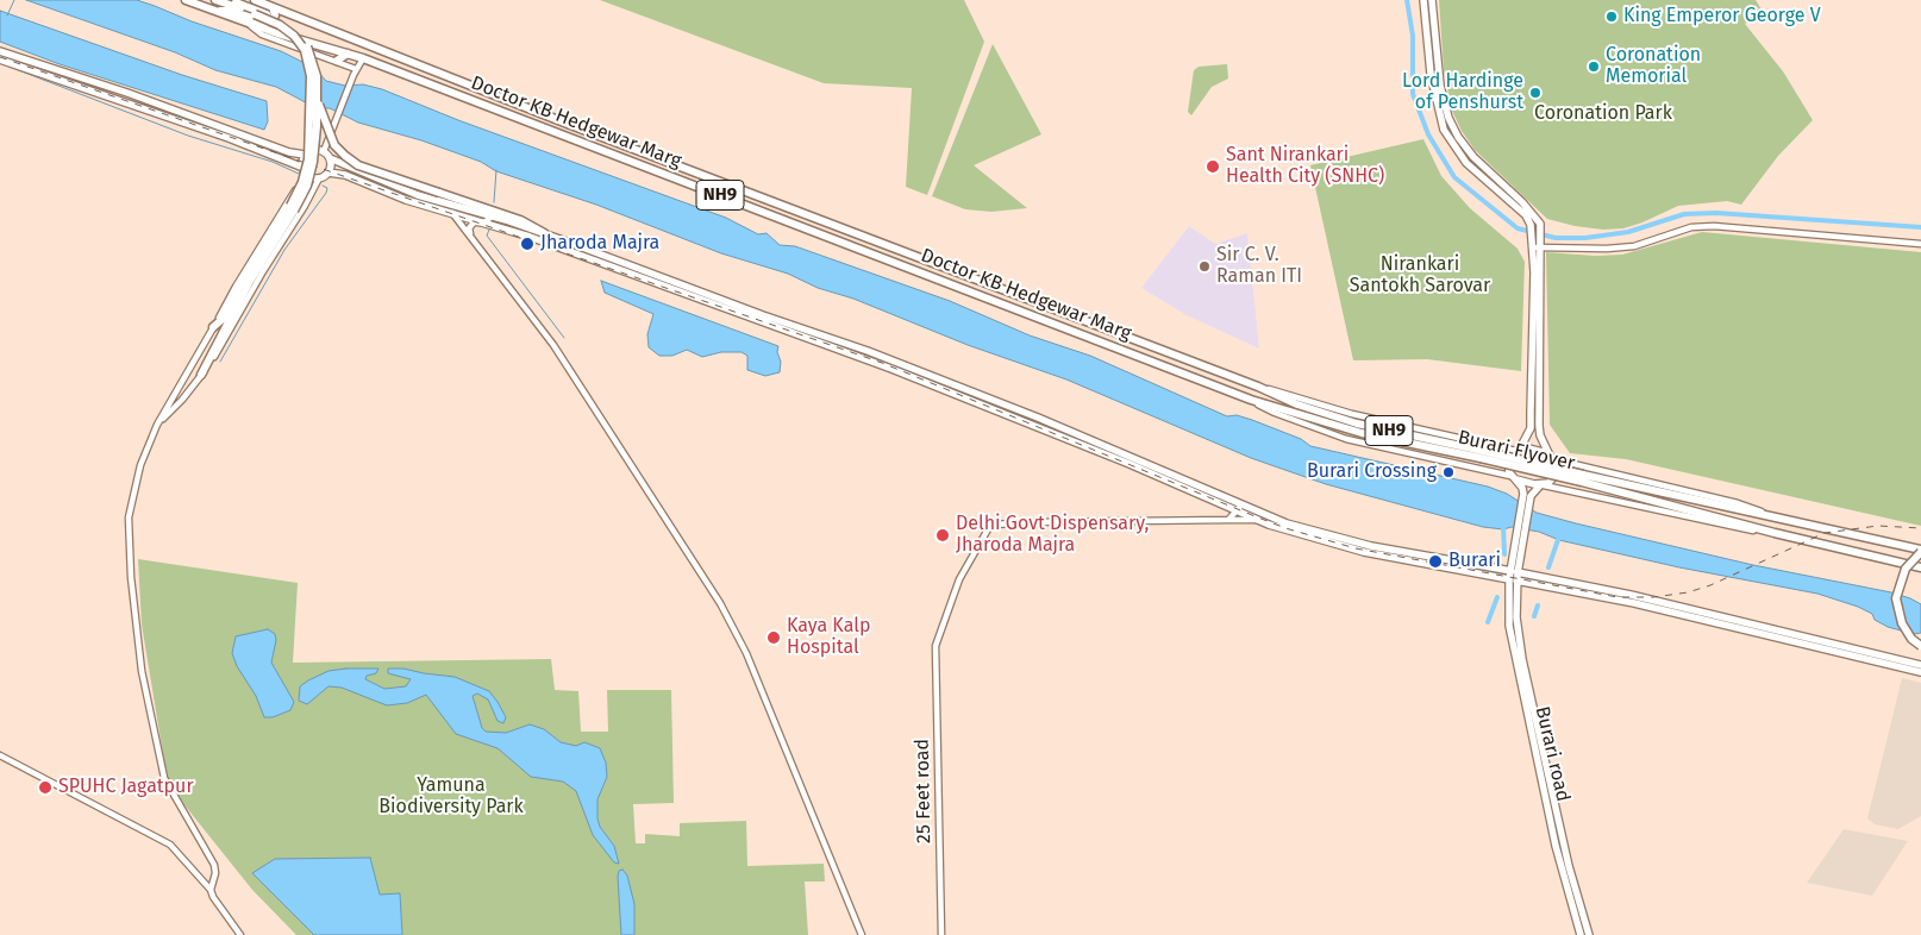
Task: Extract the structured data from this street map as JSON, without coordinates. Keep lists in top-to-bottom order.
{
  "streets": {
    "highway": ["Doctor KB Hedgewar Marg", "NH9", "Burari Flyover"],
    "main road": ["Burari road"],
    "street": ["25 Feet road"]
  },
  "crossings": [
    ["Doctor KB Hedgewar Marg", "Burari Flyover"],
    ["NH9", "Burari Flyover"]
  ],
  "parks": ["Coronation Park", "Nirankari Santokh Sarovar", "Yamuna Biodiversity Park"],
  "places": [
    "King Emperor George V",
    "Coronation Memorial",
    "Lord Hardinge of Penshurst",
    "Sant Nirankari Health City (SNHC)",
    "Jharoda Majra",
    "Sir C. V. Raman ITI",
    "Burari Crossing",
    "Delhi Govt Dispensary, Jharoda Majra",
    "Burari",
    "Kaya Kalp Hospital",
    "SPUHC Jagatpur"
  ]
}
